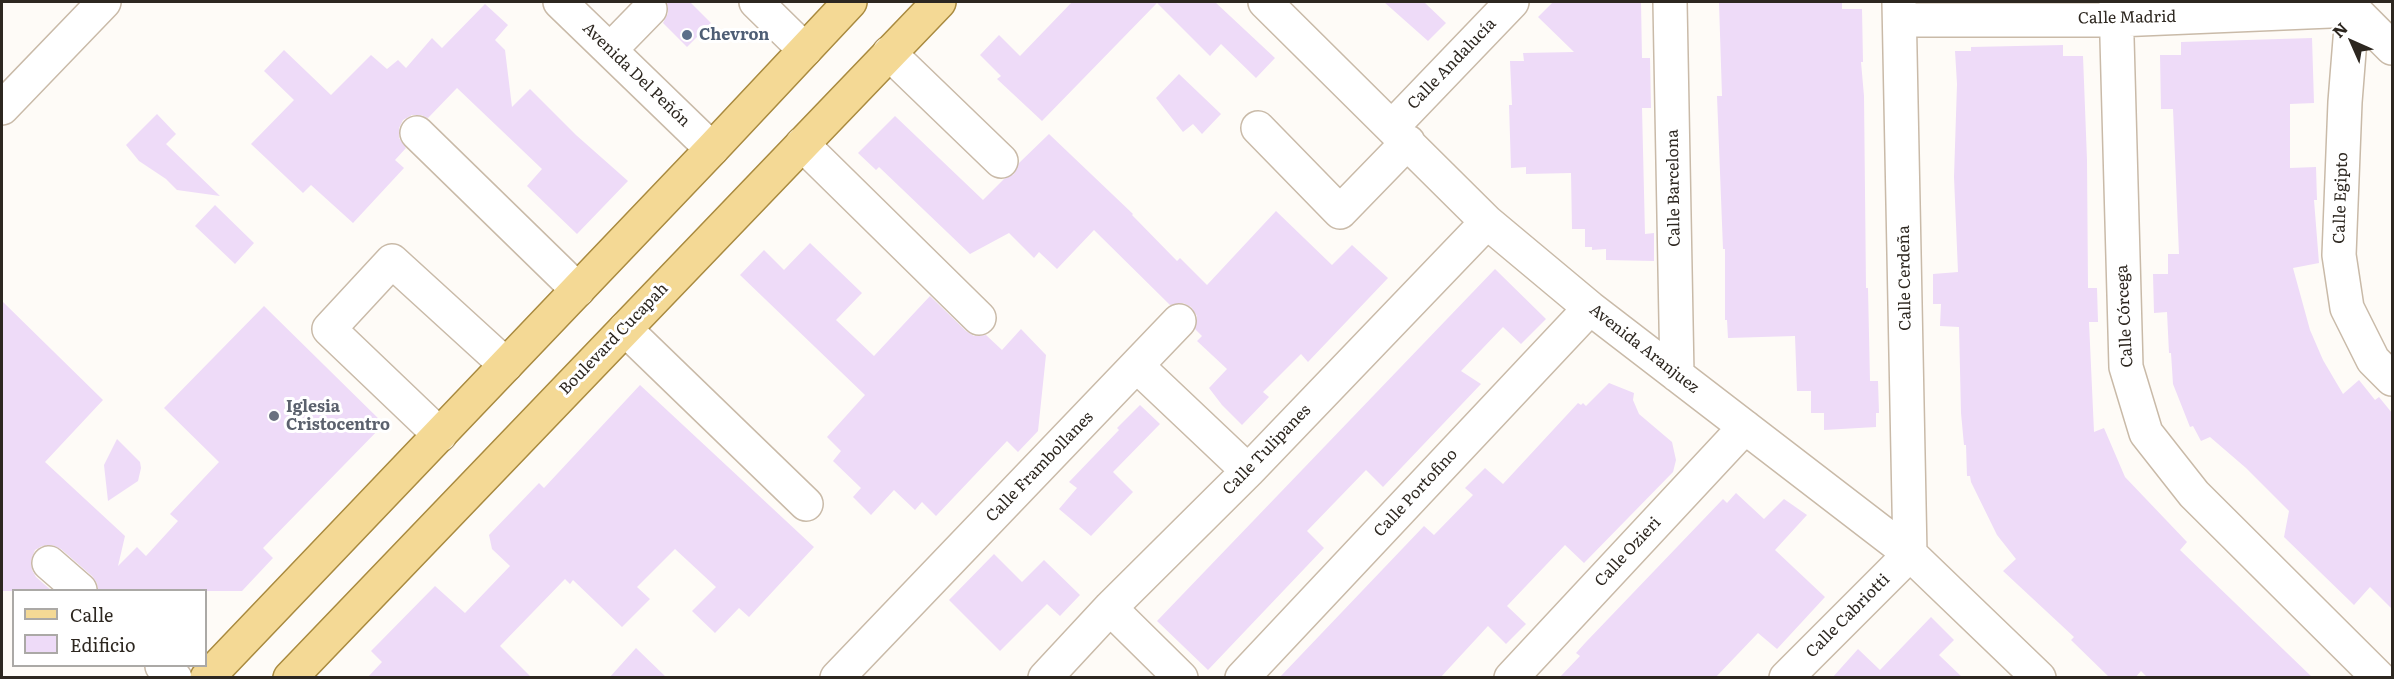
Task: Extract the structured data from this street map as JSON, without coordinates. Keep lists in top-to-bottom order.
{
  "streets": {
    "main road": ["Boulevard Cucapah"],
    "street": [
      "Calle Madrid",
      "Calle Andalucía",
      "Avenida Del Peñón",
      "Calle Barcelona",
      "Calle Egipto",
      "Calle Cerdeña",
      "Calle Córcega",
      "Avenida Aranjuez",
      "Calle Tulipanes",
      "Calle Frambollanes",
      "Calle Portofino",
      "Calle Ozieri",
      "Calle Cabriotti"
    ]
  },
  "crossings": [
    ["Calle Madrid", "Calle Egipto"],
    ["Calle Madrid", "Calle Cerdeña"],
    ["Calle Madrid", "Calle Córcega"],
    ["Calle Andalucía", "Avenida Aranjuez"],
    ["Calle Barcelona", "Avenida Aranjuez"],
    ["Calle Cerdeña", "Avenida Aranjuez"],
    ["Calle Cerdeña", "Calle Cabriotti"],
    ["Avenida Aranjuez", "Calle Tulipanes"],
    ["Avenida Aranjuez", "Calle Portofino"],
    ["Avenida Aranjuez", "Calle Ozieri"],
    ["Avenida Aranjuez", "Calle Cabriotti"]
  ],
  "places": ["Chevron", "Iglesia Cristocentro"],
  "legend": ["Calle", "Edificio"],
  "north": "top left"
}
